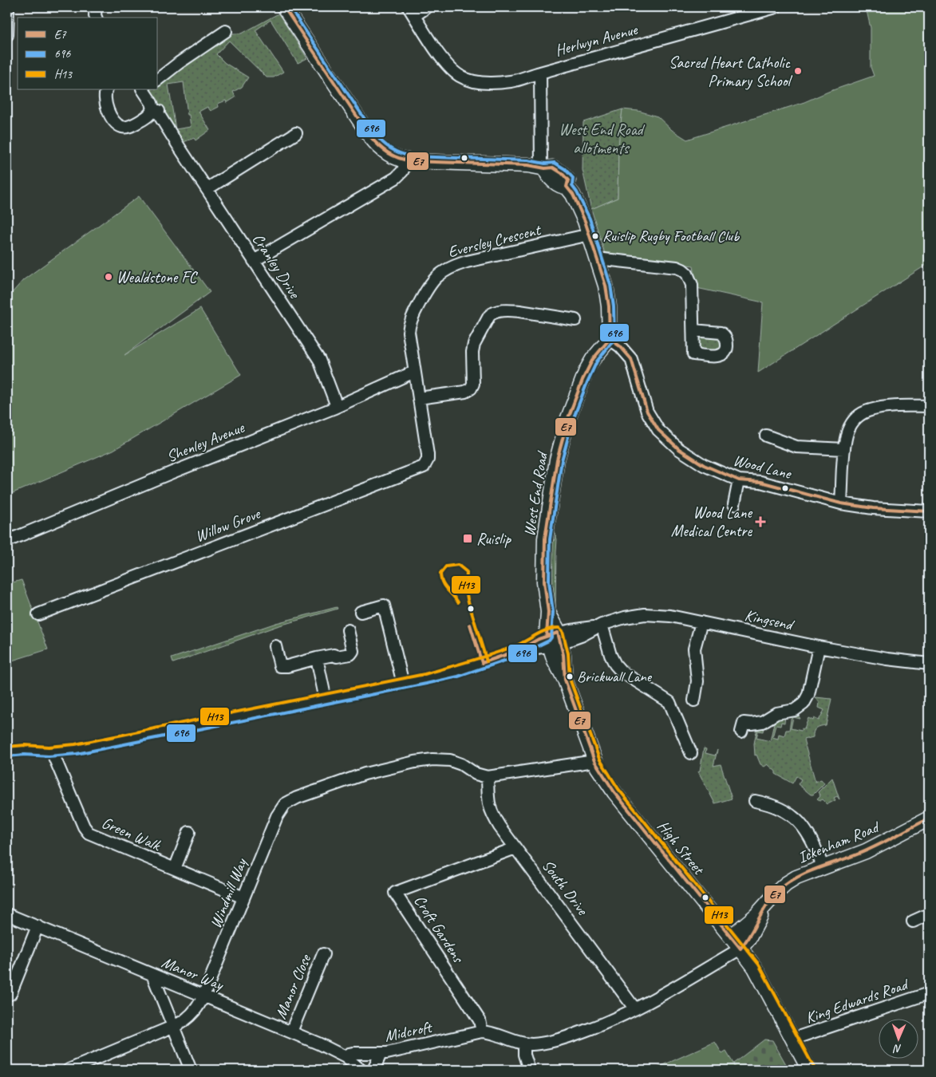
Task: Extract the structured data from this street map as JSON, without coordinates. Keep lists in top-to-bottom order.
{
  "streets": {
    "main road": ["West End Road", "Ickenham Road", "High Street"],
    "street": [
      "Herlwyn Avenue",
      "Eversley Crescent",
      "Cranley Drive",
      "Shenley Avenue",
      "Wood Lane",
      "Willow Grove",
      "Kingsend",
      "Green Walk",
      "South Drive",
      "Windmill Way",
      "Croft Gardens",
      "Manor Way",
      "Manor Close",
      "King Edwards Road",
      "Midcroft"
    ]
  },
  "crossings": [
    ["Eversley Crescent", "Shenley Avenue"],
    ["Eversley Crescent", "Willow Grove"],
    ["Cranley Drive", "Shenley Avenue"],
    ["Wood Lane", "West End Road"],
    ["West End Road", "Kingsend"],
    ["West End Road", "High Street"],
    ["Kingsend", "Green Walk"],
    ["Kingsend", "High Street"],
    ["Green Walk", "Windmill Way"],
    ["Ickenham Road", "High Street"],
    ["Ickenham Road", "Midcroft"],
    ["High Street", "King Edwards Road"],
    ["High Street", "Midcroft"],
    ["South Drive", "Windmill Way"],
    ["South Drive", "Croft Gardens"],
    ["South Drive", "Midcroft"],
    ["Windmill Way", "Manor Way"],
    ["Croft Gardens", "Midcroft"],
    ["Manor Way", "Manor Close"],
    ["Manor Way", "Midcroft"]
  ],
  "parks": ["West End Road allotments"],
  "places": {
    "other": [
      "Sacred Heart Catholic Primary School",
      "Ruislip Rugby Football Club",
      "Wealdstone FC",
      "Brickwall Lane"
    ],
    "health": ["Wood Lane Medical Centre"],
    "transit": ["Ruislip"]
  },
  "lines": ["transit line E7", "transit line 696", "transit line H13"],
  "legend": ["E7", "696", "H13"],
  "north": "bottom"
}
